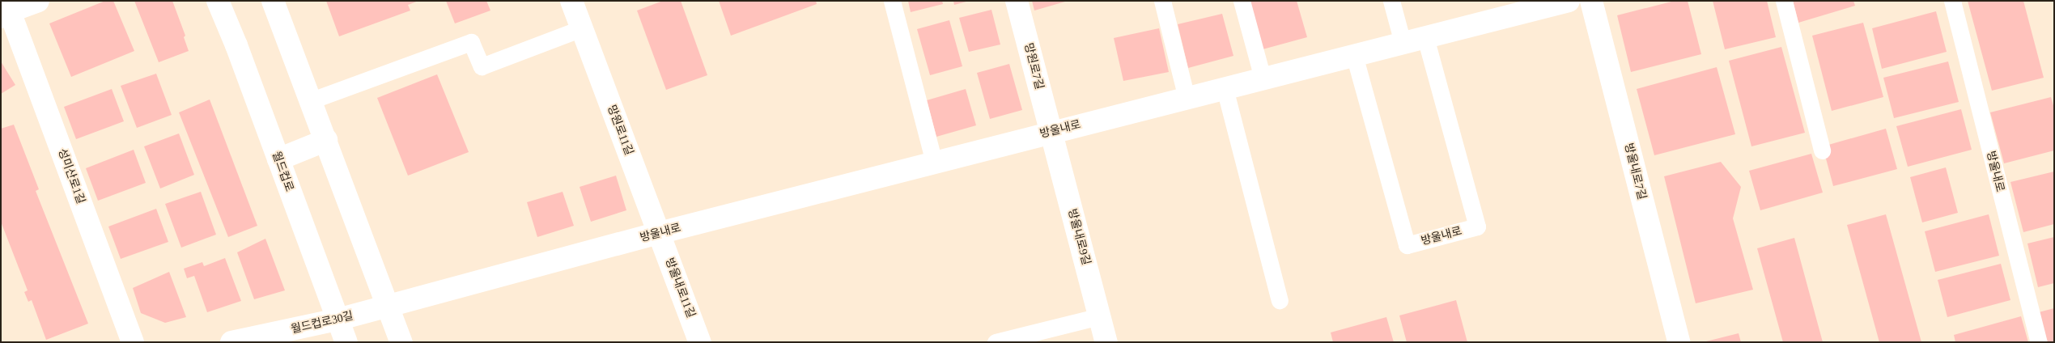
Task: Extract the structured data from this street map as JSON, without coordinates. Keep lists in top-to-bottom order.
{
  "streets": {
    "street": [
      "망원로7길",
      "방울내로",
      "망원로11길",
      "월드컵로",
      "방울내로7길",
      "성미산로1길",
      "방울내로9길",
      "방울내로11길",
      "월드컵로30길"
    ]
  },
  "crossings": [
    ["망원로7길", "방울내로"],
    ["망원로7길", "방울내로9길"],
    ["방울내로", "망원로11길"],
    ["방울내로", "방울내로9길"],
    ["방울내로", "방울내로11길"],
    ["방울내로", "월드컵로30길"],
    ["망원로11길", "방울내로11길"],
    ["월드컵로", "월드컵로30길"]
  ]
}
